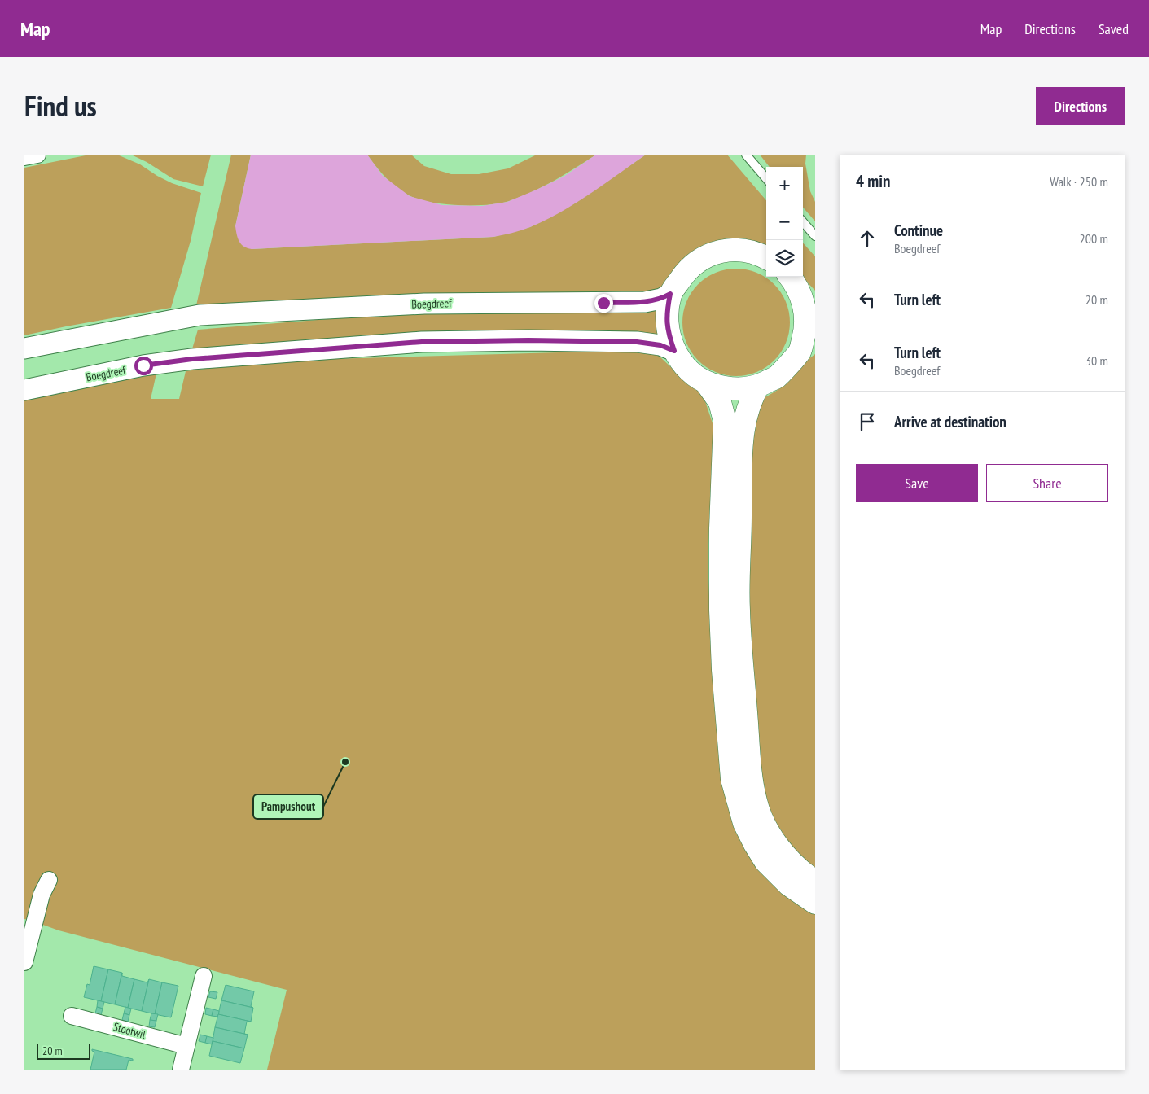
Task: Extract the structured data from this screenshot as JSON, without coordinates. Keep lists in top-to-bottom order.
{
  "streets": {
    "street": ["Boegdreef", "Stootwil"]
  },
  "places": ["Pampushout"],
  "scale_bar": "20 m",
  "page": {
    "header": "Map",
    "nav": ["Map", "Directions", "Saved"],
    "title": "Find us",
    "buttons": [
      "Directions",
      ["Save", "Share"]
    ],
    "heading": ["4 min", "Walk · 250 m"],
    "map_buttons": ["+", "−"],
    "list": [
      ["Continue", "Boegdreef", "200 m"],
      ["Turn left", "20 m"],
      ["Turn left", "Boegdreef", "30 m"],
      "Arrive at destination"
    ],
    "scale": "20 m"
  }
}
